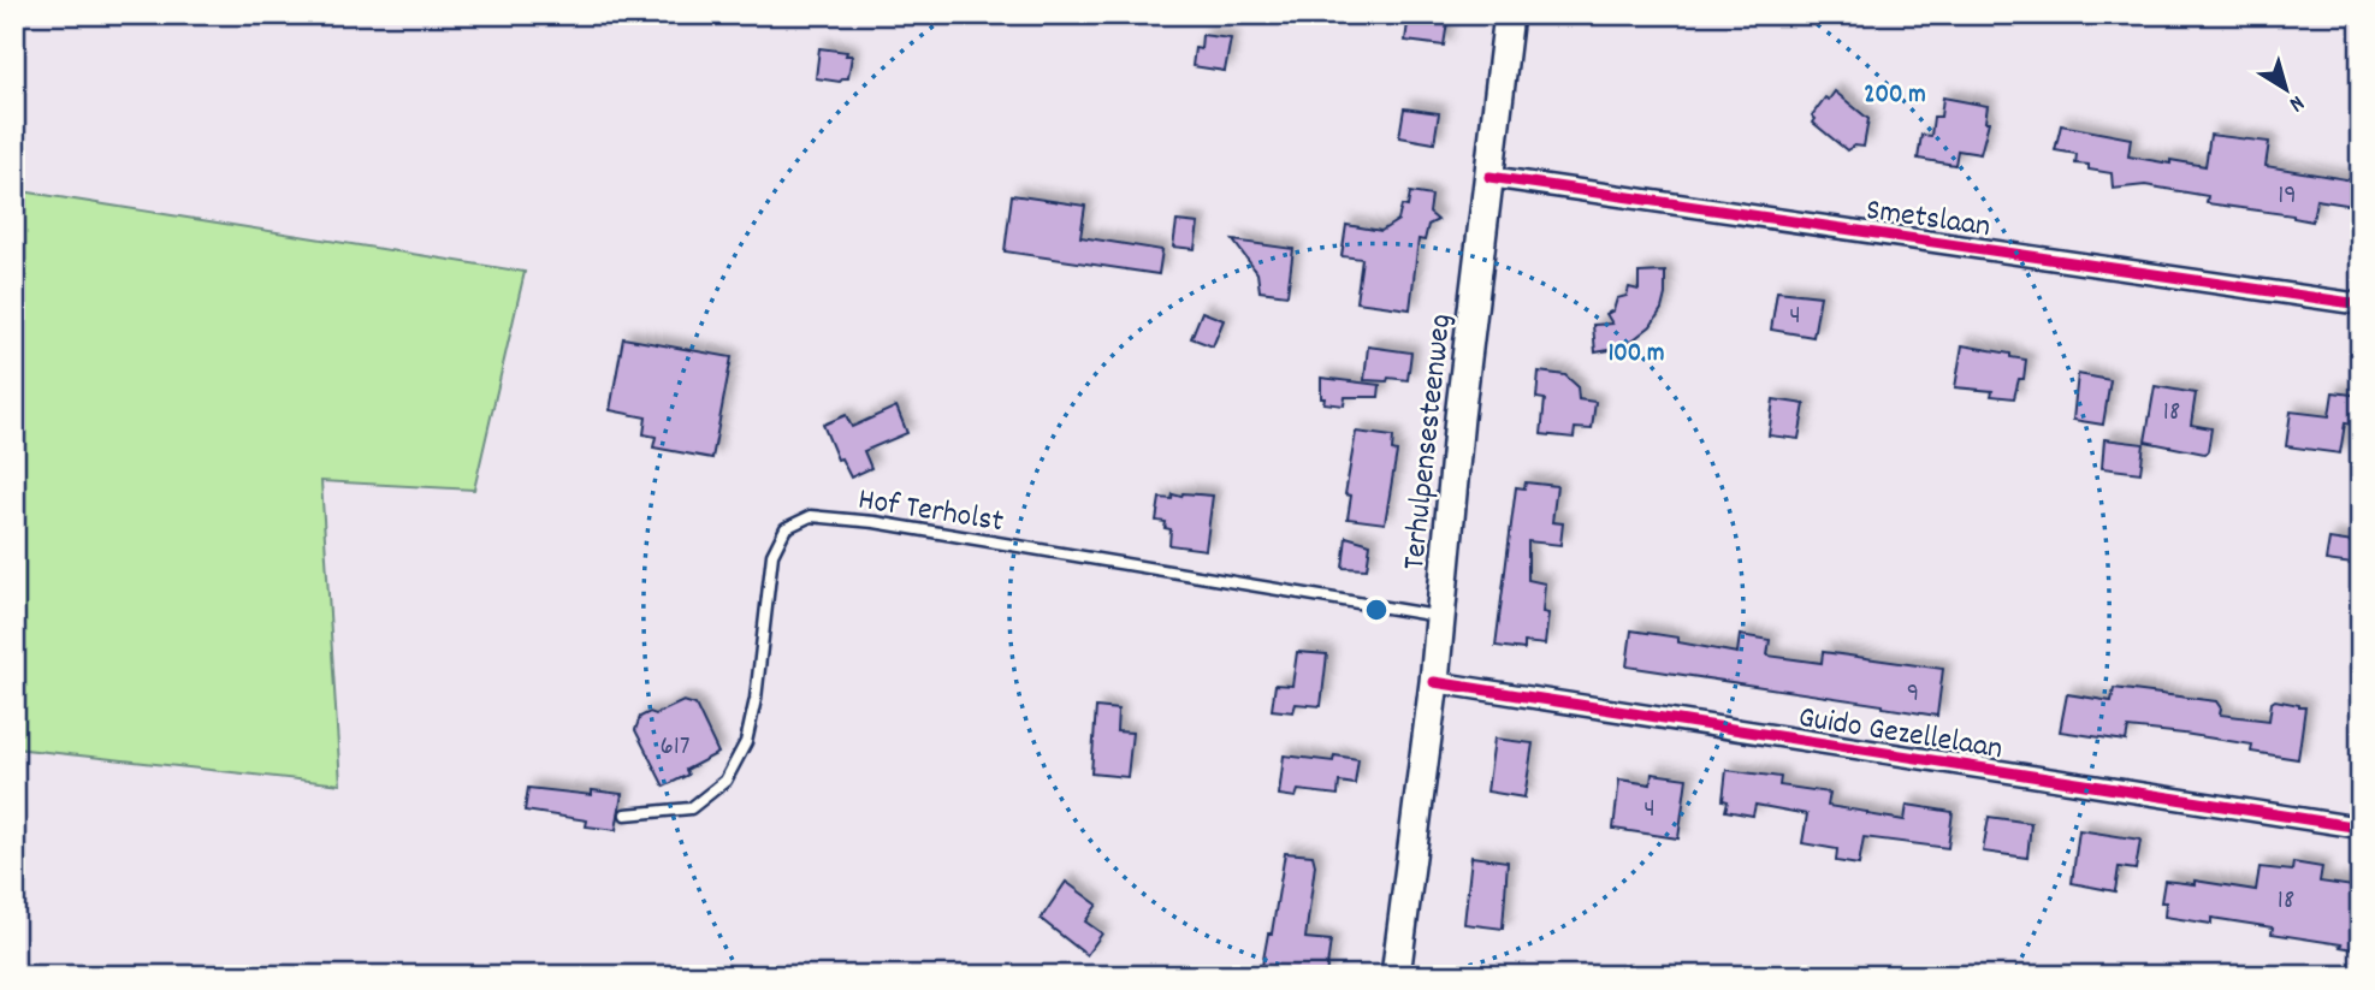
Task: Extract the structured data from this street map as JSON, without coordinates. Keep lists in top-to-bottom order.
{
  "streets": {
    "main road": ["Terhulpensesteenweg"],
    "street": ["Smetslaan", "Guido Gezellelaan"],
    "lane": ["Hof Terholst"]
  },
  "crossings": [
    ["Smetslaan", "Terhulpensesteenweg"],
    ["Terhulpensesteenweg", "Hof Terholst"],
    ["Terhulpensesteenweg", "Guido Gezellelaan"]
  ],
  "house_numbers": [
    "19",
    "4",
    "18",
    "9",
    "617",
    "4",
    "18"
  ],
  "north": "bottom right",
  "rings": ["200 m", "100 m"]
}
